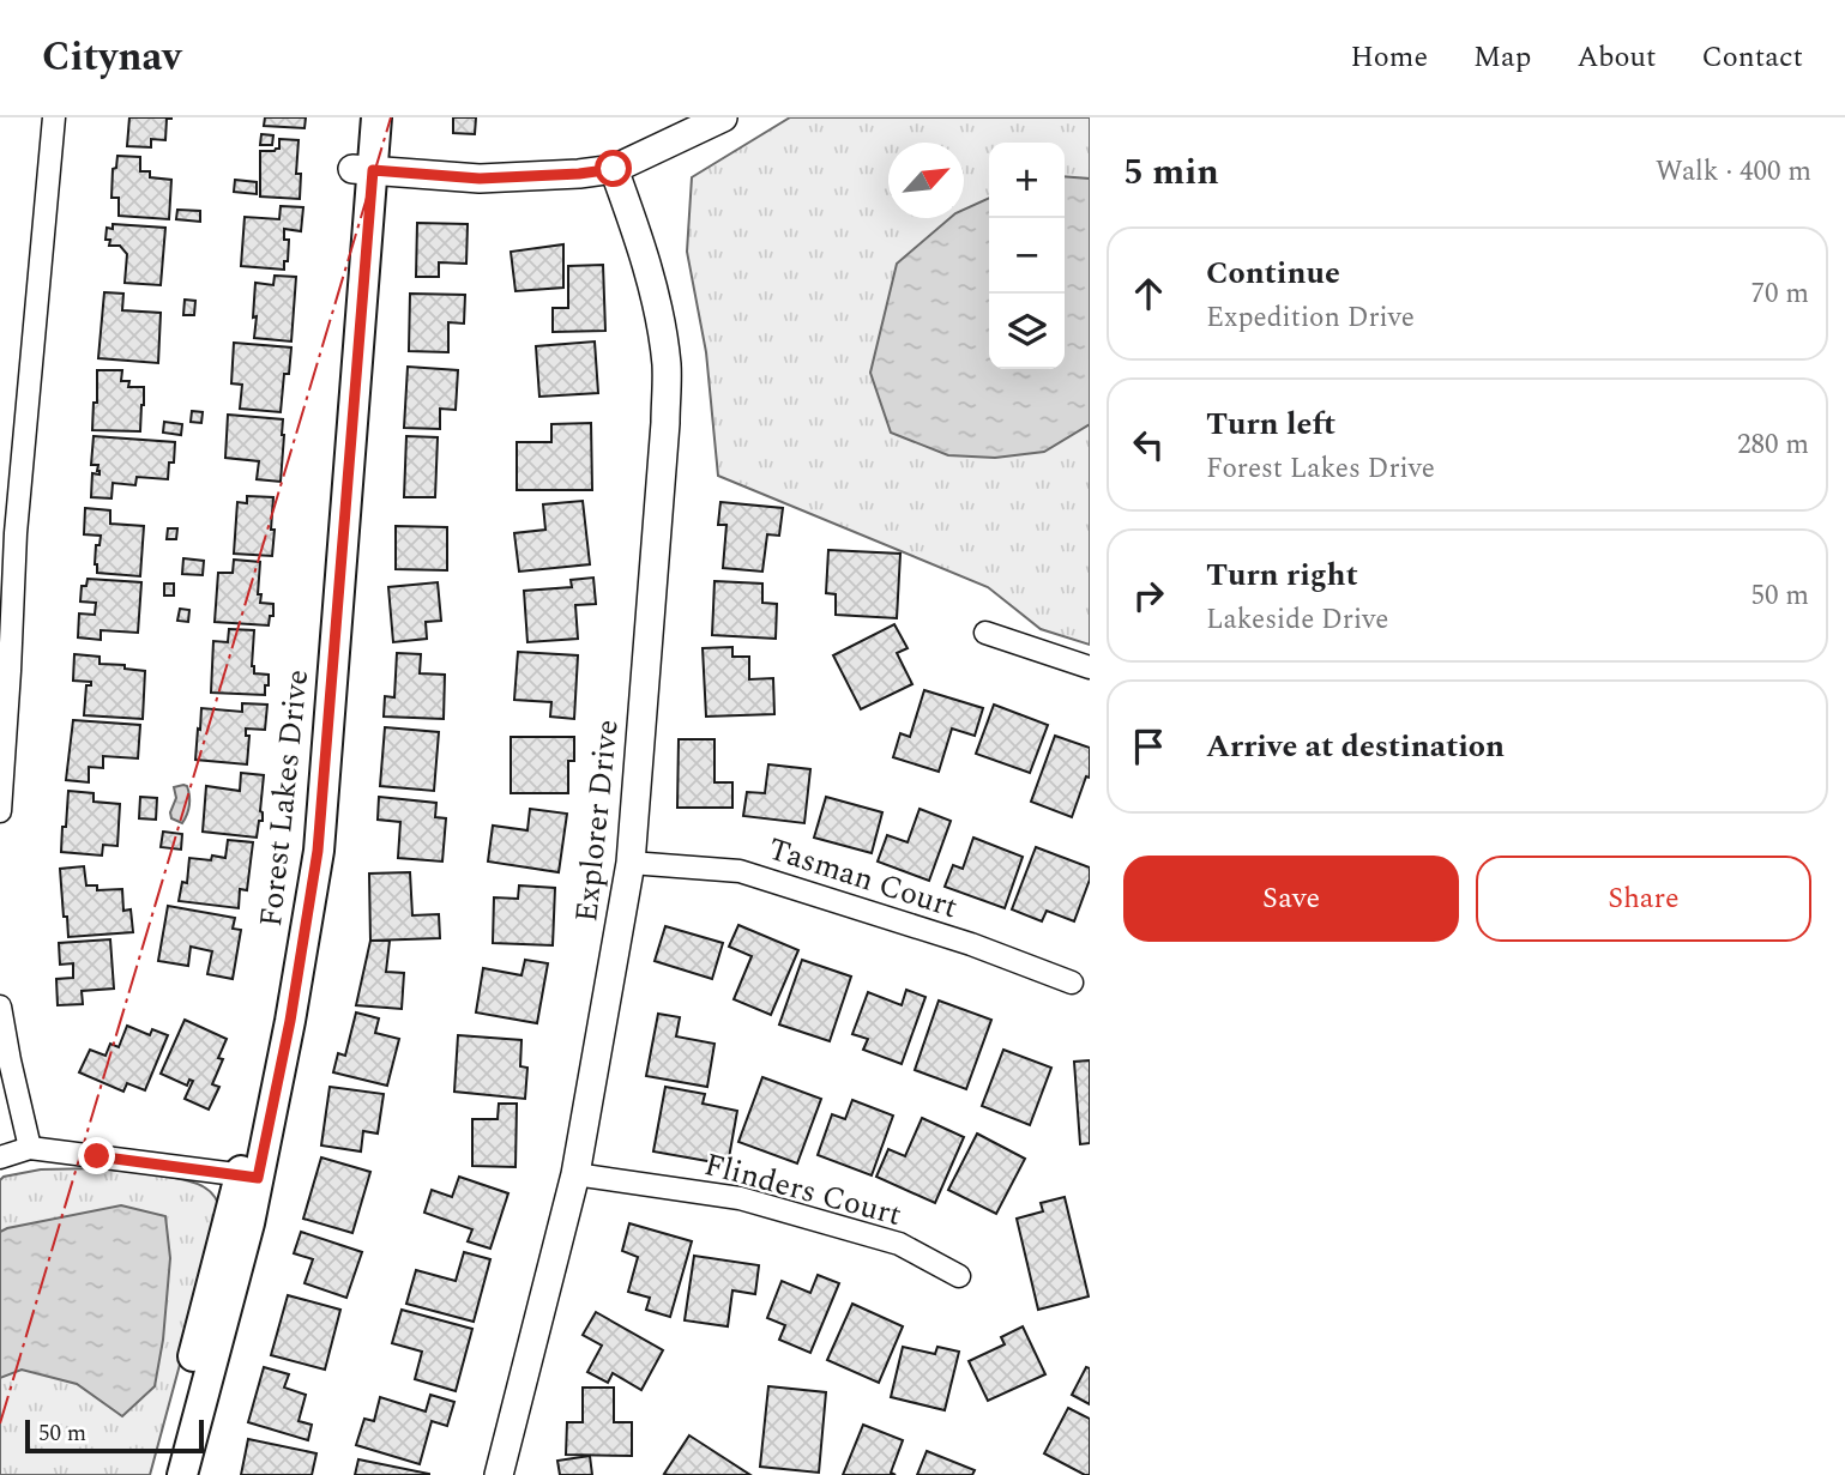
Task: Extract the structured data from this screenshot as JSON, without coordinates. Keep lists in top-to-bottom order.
{
  "streets": {
    "main road": ["Forest Lakes Drive"],
    "street": ["Explorer Drive", "Tasman Court", "Flinders Court"]
  },
  "crossings": [
    ["Explorer Drive", "Tasman Court"],
    ["Explorer Drive", "Flinders Court"]
  ],
  "scale_bar": "50 m",
  "north": "top right",
  "page": {
    "header": "Citynav",
    "nav": [
      "Home",
      "Map",
      "About",
      "Contact"
    ],
    "heading": ["5 min", "Walk · 400 m"],
    "map_buttons": ["+", "−"],
    "list": [
      ["Continue", "Expedition Drive", "70 m"],
      ["Turn left", "Forest Lakes Drive", "280 m"],
      ["Turn right", "Lakeside Drive", "50 m"],
      "Arrive at destination"
    ],
    "buttons": ["Save", "Share"],
    "scale": "50 m"
  }
}
